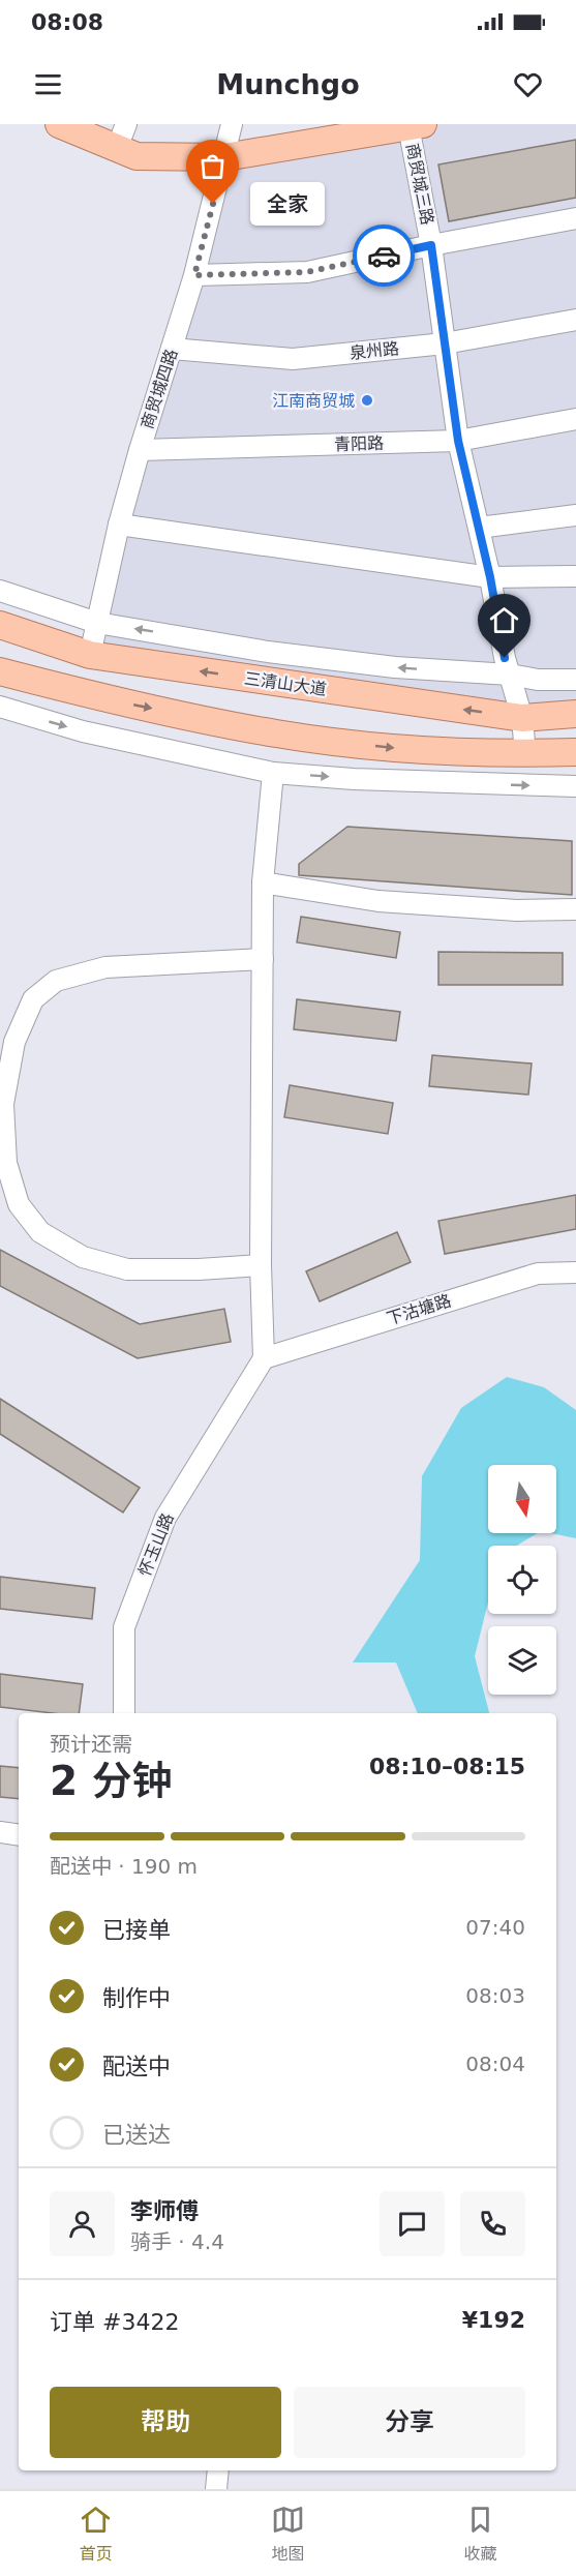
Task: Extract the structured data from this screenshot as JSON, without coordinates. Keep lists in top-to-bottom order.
{
  "streets": {
    "main road": ["三清山大道"],
    "street": [
      "商贸城三路",
      "泉州路",
      "商贸城四路",
      "青阳路",
      "下沽塘路",
      "怀玉山路"
    ]
  },
  "crossings": [
    ["商贸城三路", "泉州路"],
    ["商贸城三路", "青阳路"],
    ["商贸城三路", "三清山大道"],
    ["泉州路", "商贸城四路"],
    ["商贸城四路", "青阳路"],
    ["商贸城四路", "三清山大道"],
    ["下沽塘路", "怀玉山路"]
  ],
  "places": ["全家", "江南商贸城"],
  "north": "bottom",
  "page": {
    "status": "08:08",
    "header": "Munchgo",
    "bubble": "全家",
    "heading": ["2 分钟", "预计还需", "08:10–08:15"],
    "panel": [
      "李师傅",
      "骑手 · 4.4",
      "订单 #3422",
      "¥192"
    ],
    "bar": "配送中 · 190 m",
    "list": [
      ["已接单", "07:40"],
      ["制作中", "08:03"],
      ["配送中", "08:04"],
      "已送达"
    ],
    "buttons": ["帮助", "分享"],
    "tabs": ["首页", "地图", "收藏"]
  }
}
